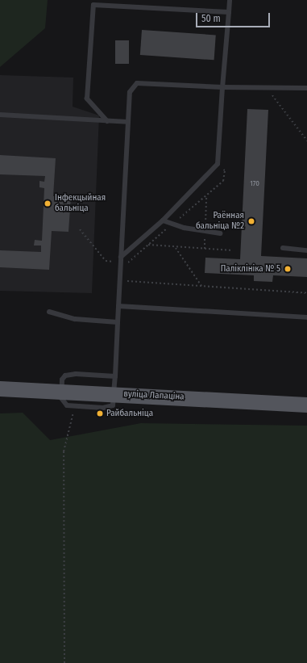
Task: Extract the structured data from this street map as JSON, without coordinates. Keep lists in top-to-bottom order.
{
  "streets": {
    "main road": ["вуліца Лапаціна"]
  },
  "places": [
    "Інфекцыйная бальніца",
    "Раённая бальніца №2",
    "Паліклініка № 5",
    "Райбальніца"
  ],
  "house_numbers": ["170"],
  "scale_bar": "50 m"
}
